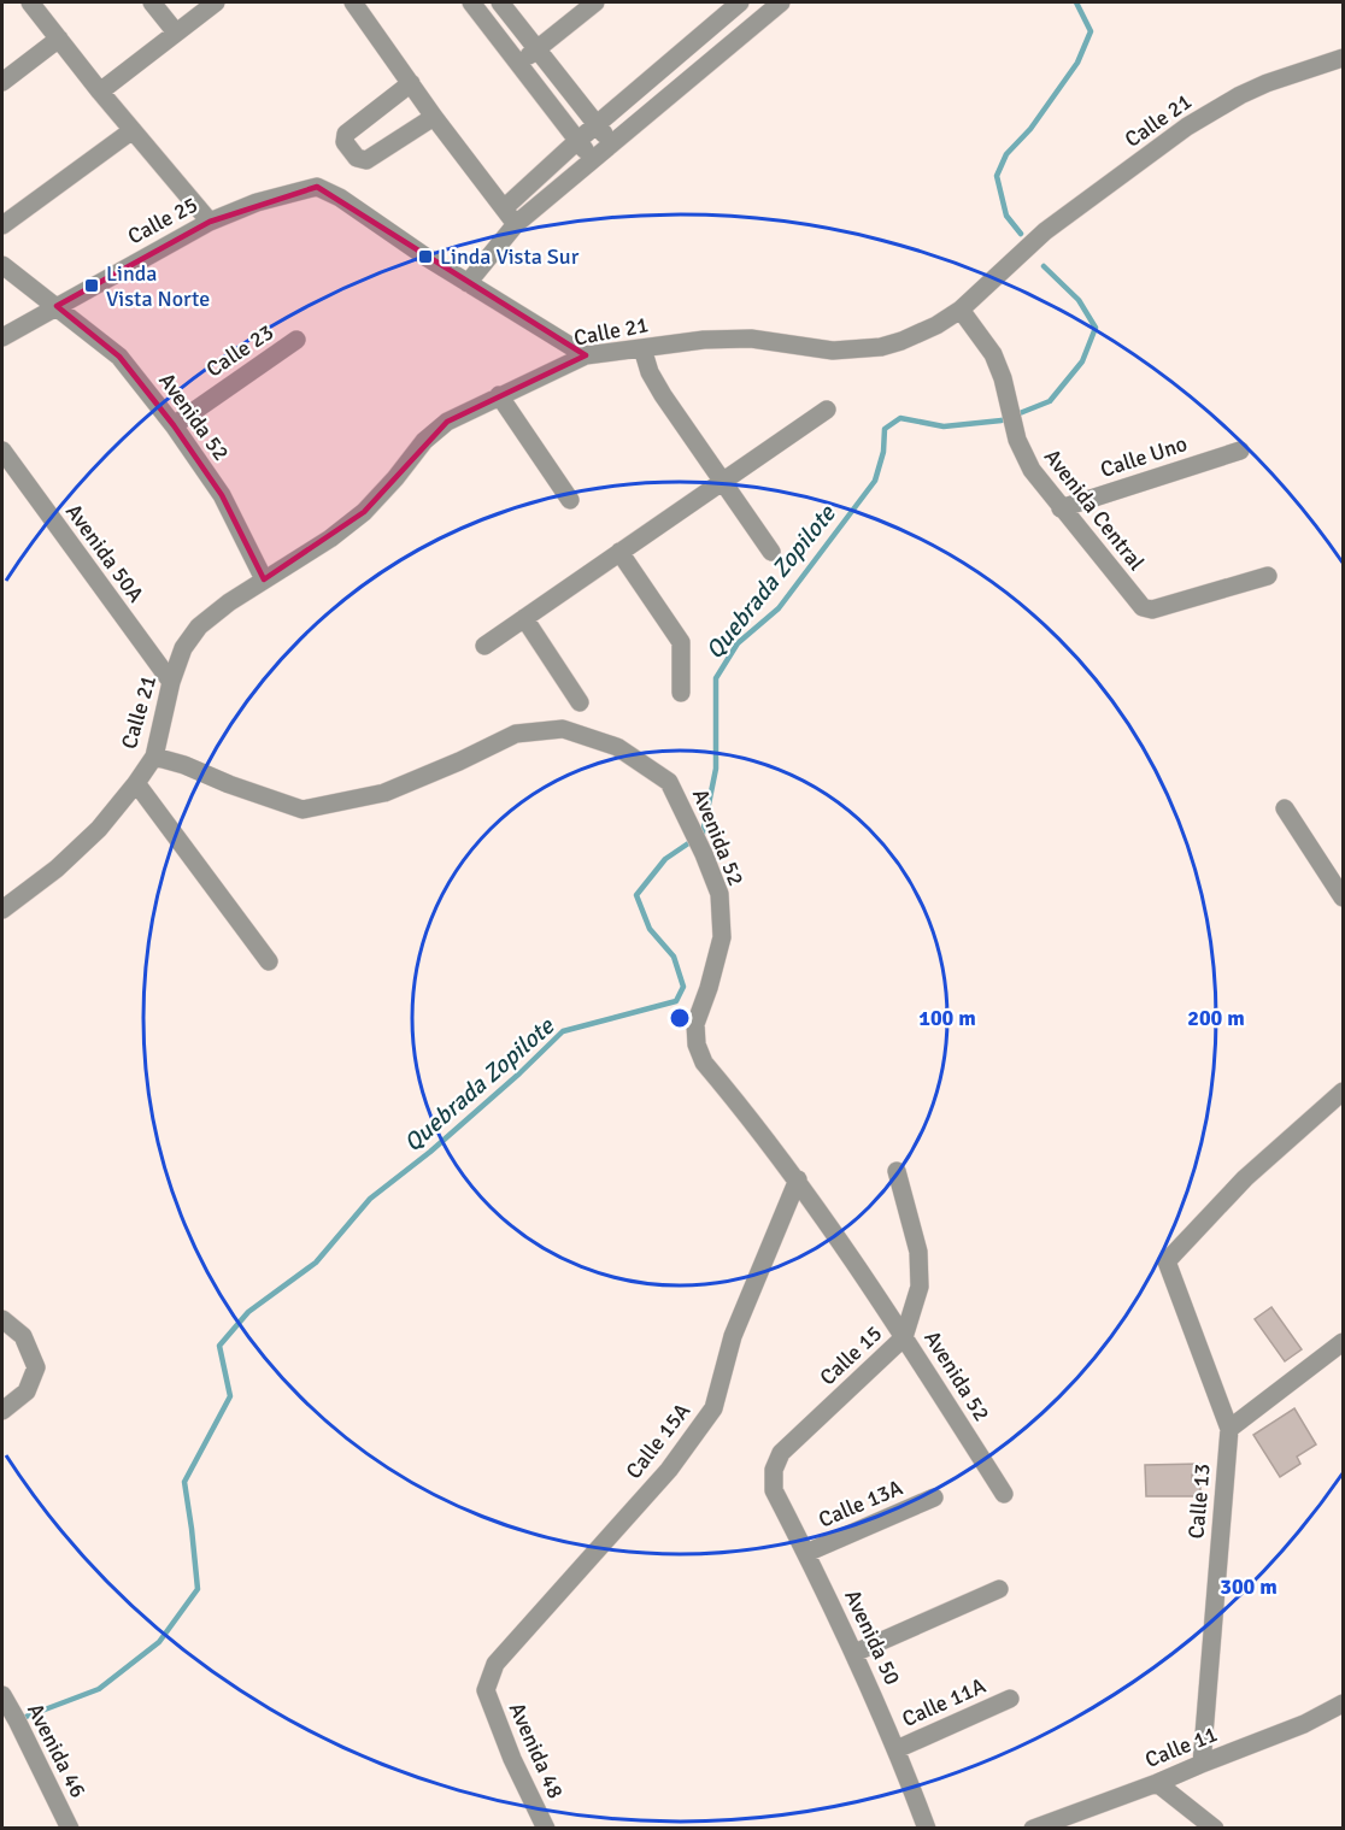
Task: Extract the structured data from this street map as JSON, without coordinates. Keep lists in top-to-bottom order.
{
  "streets": {
    "street": [
      "Calle 21",
      "Calle 25",
      "Calle 23",
      "Avenida 52",
      "Calle Uno",
      "Avenida Central",
      "Avenida 50A",
      "Calle 15",
      "Calle 15A",
      "Calle 13",
      "Calle 13A",
      "Avenida 50",
      "Calle 11A",
      "Calle 11",
      "Avenida 46",
      "Avenida 48"
    ]
  },
  "crossings": [
    ["Calle 21", "Avenida 52"],
    ["Calle 21", "Avenida Central"],
    ["Calle 21", "Avenida 50A"],
    ["Calle 25", "Avenida 52"],
    ["Calle 23", "Avenida 52"],
    ["Avenida 52", "Calle 15"],
    ["Avenida 52", "Calle 15A"],
    ["Calle Uno", "Avenida Central"],
    ["Calle 15", "Avenida 50"],
    ["Calle 15A", "Avenida 48"],
    ["Calle 13", "Calle 11"],
    ["Calle 13A", "Avenida 50"],
    ["Avenida 50", "Calle 11A"]
  ],
  "water": ["Quebrada Zopilote"],
  "places": {
    "transit": ["Linda Vista Sur", "Linda Vista Norte"]
  },
  "rings": ["100 m", "200 m", "300 m"]
}
